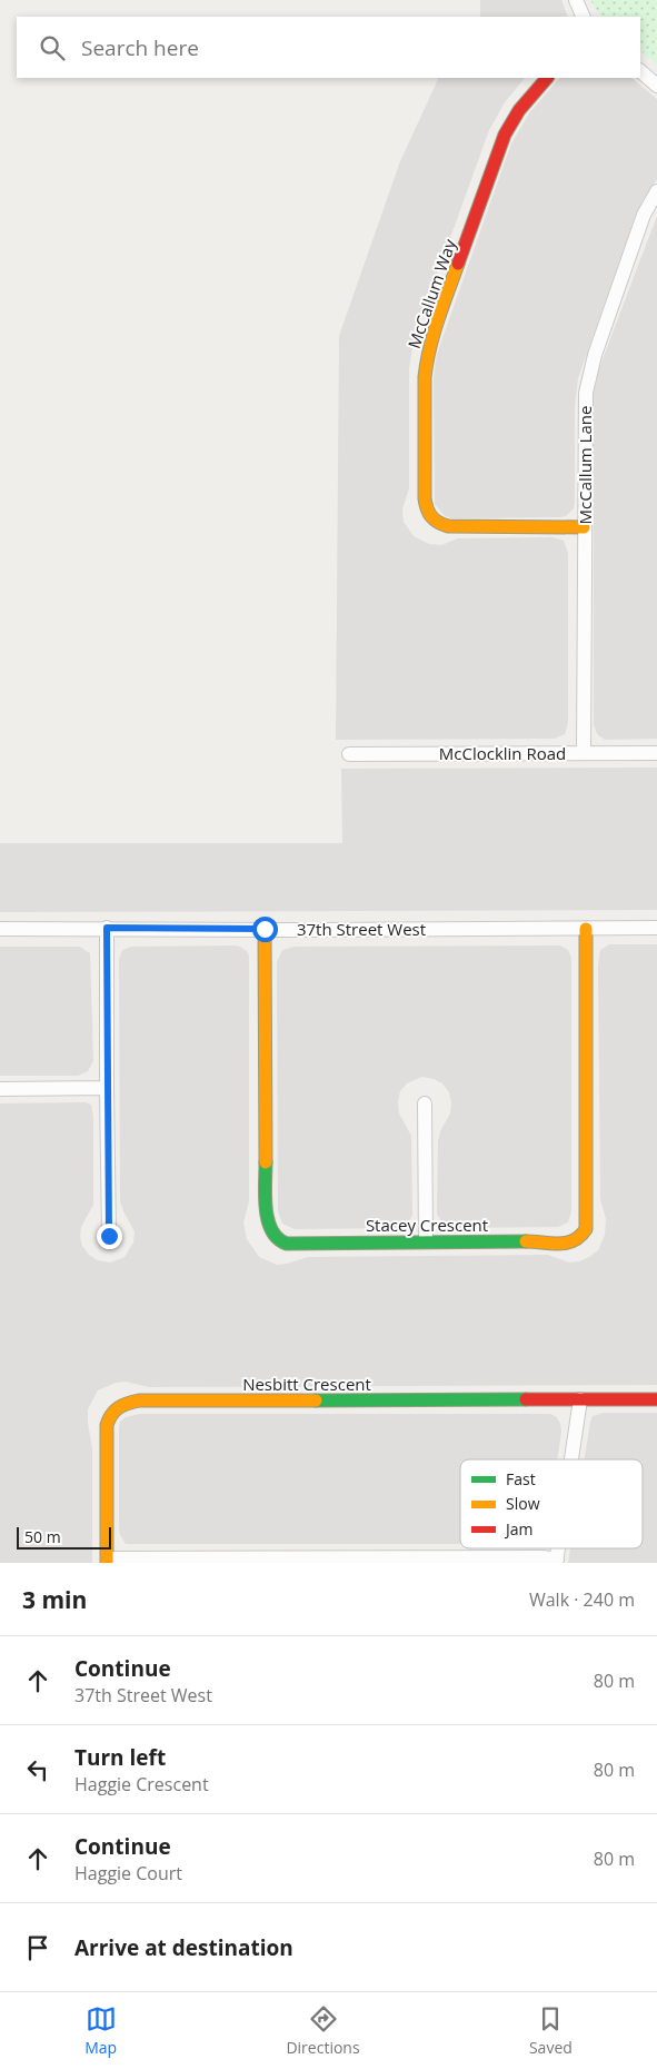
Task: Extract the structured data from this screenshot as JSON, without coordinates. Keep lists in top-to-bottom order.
{
  "streets": {
    "street": [
      "McCallum Way",
      "McCallum Lane",
      "McClocklin Road",
      "37th Street West",
      "Stacey Crescent",
      "Nesbitt Crescent"
    ]
  },
  "crossings": [
    ["McCallum Way", "McCallum Lane"],
    ["McCallum Lane", "McClocklin Road"],
    ["37th Street West", "Stacey Crescent"]
  ],
  "legend": ["Fast", "Slow", "Jam"],
  "scale_bar": "50 m",
  "page": {
    "search": "Search here",
    "scale": "50 m",
    "heading": ["3 min", "Walk · 240 m"],
    "list": [
      ["Continue", "37th Street West", "80 m"],
      ["Turn left", "Haggie Crescent", "80 m"],
      ["Continue", "Haggie Court", "80 m"],
      "Arrive at destination"
    ],
    "nav": ["Map", "Directions", "Saved"]
  }
}
